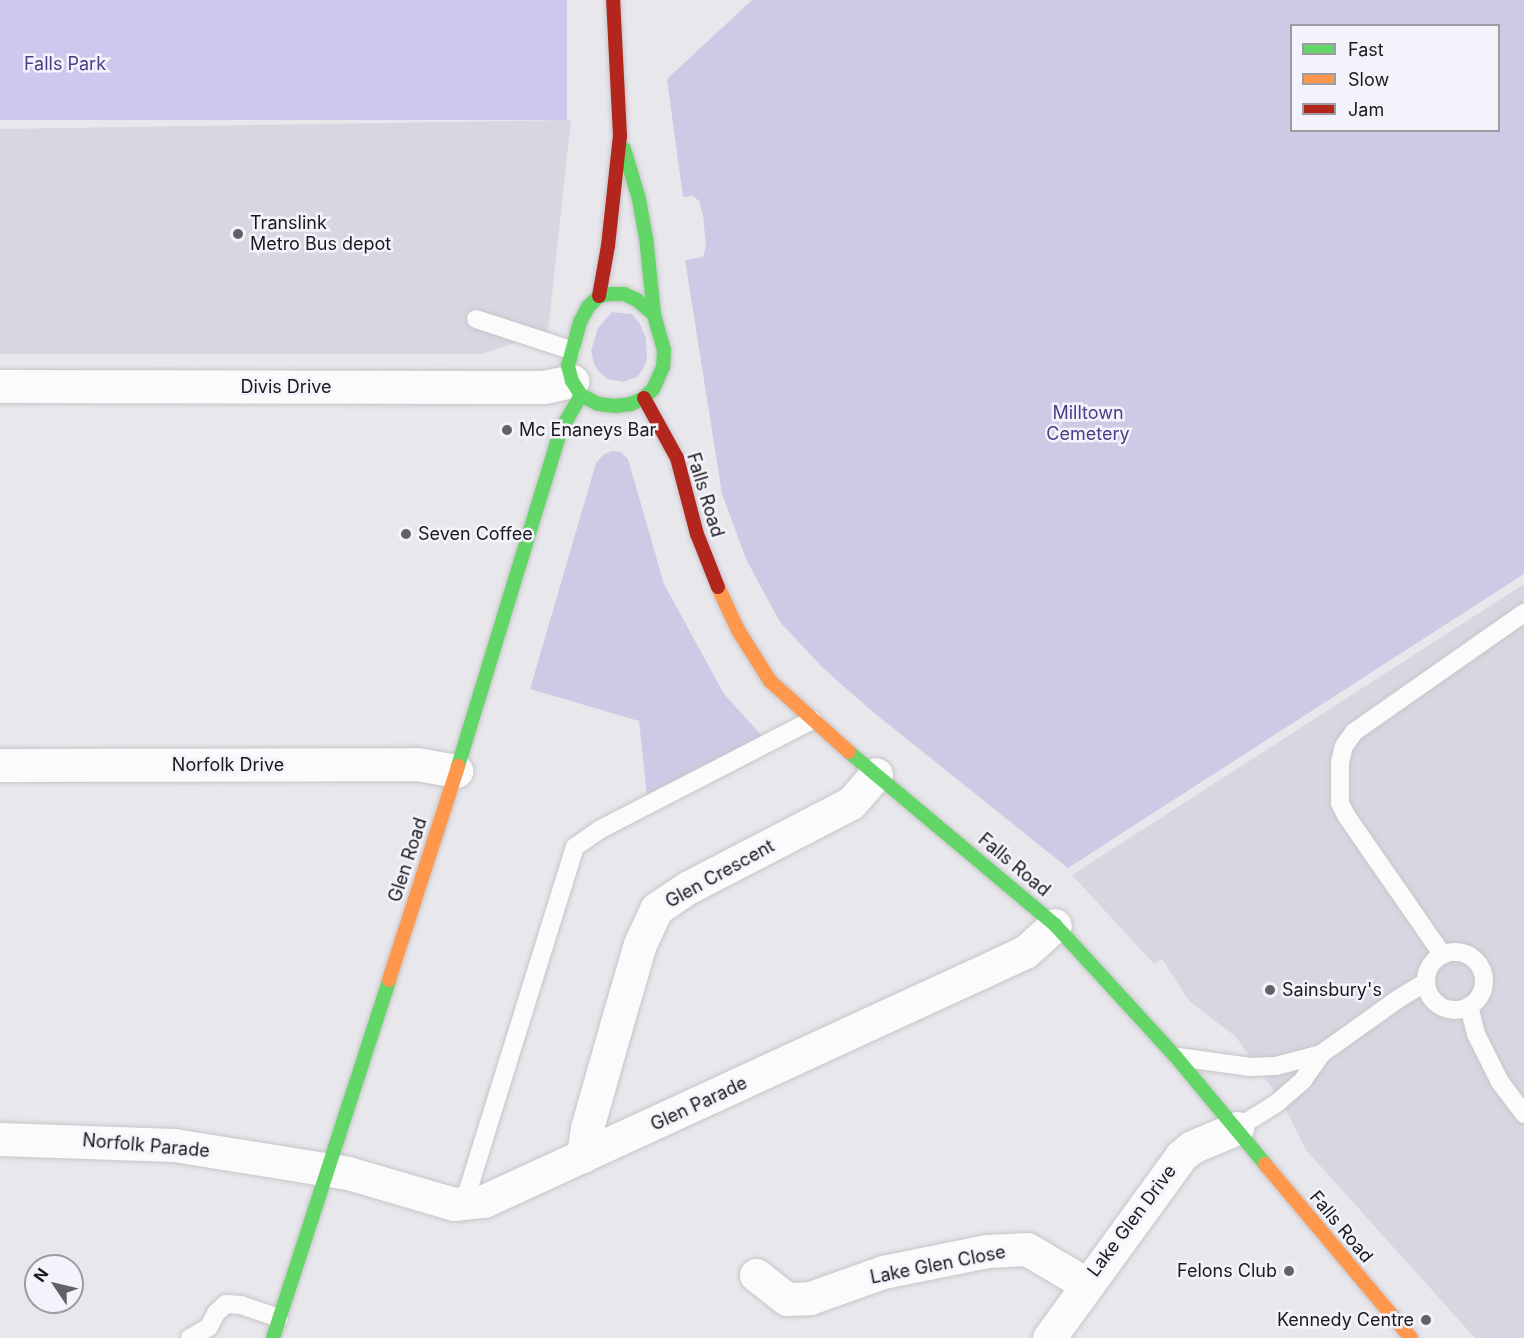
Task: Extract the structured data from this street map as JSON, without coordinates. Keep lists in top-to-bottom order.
{
  "streets": {
    "main road": ["Falls Road", "Glen Road"],
    "street": [
      "Divis Drive",
      "Norfolk Drive",
      "Glen Crescent",
      "Glen Parade",
      "Norfolk Parade",
      "Lake Glen Drive",
      "Lake Glen Close"
    ]
  },
  "crossings": [
    ["Divis Drive", "Falls Road"],
    ["Divis Drive", "Glen Road"],
    ["Falls Road", "Glen Road"],
    ["Falls Road", "Glen Crescent"],
    ["Falls Road", "Glen Parade"],
    ["Falls Road", "Lake Glen Drive"],
    ["Norfolk Drive", "Glen Road"],
    ["Glen Road", "Glen Parade"],
    ["Glen Road", "Norfolk Parade"],
    ["Glen Crescent", "Glen Parade"],
    ["Glen Parade", "Norfolk Parade"],
    ["Lake Glen Drive", "Lake Glen Close"]
  ],
  "parks": ["Falls Park", "Milltown Cemetery"],
  "places": [
    "Translink Metro Bus depot",
    "Mc Enaneys Bar",
    "Seven Coffee",
    "Sainsbury's",
    "Felons Club",
    "Kennedy Centre"
  ],
  "legend": ["Fast", "Slow", "Jam"],
  "north": "top left"
}
